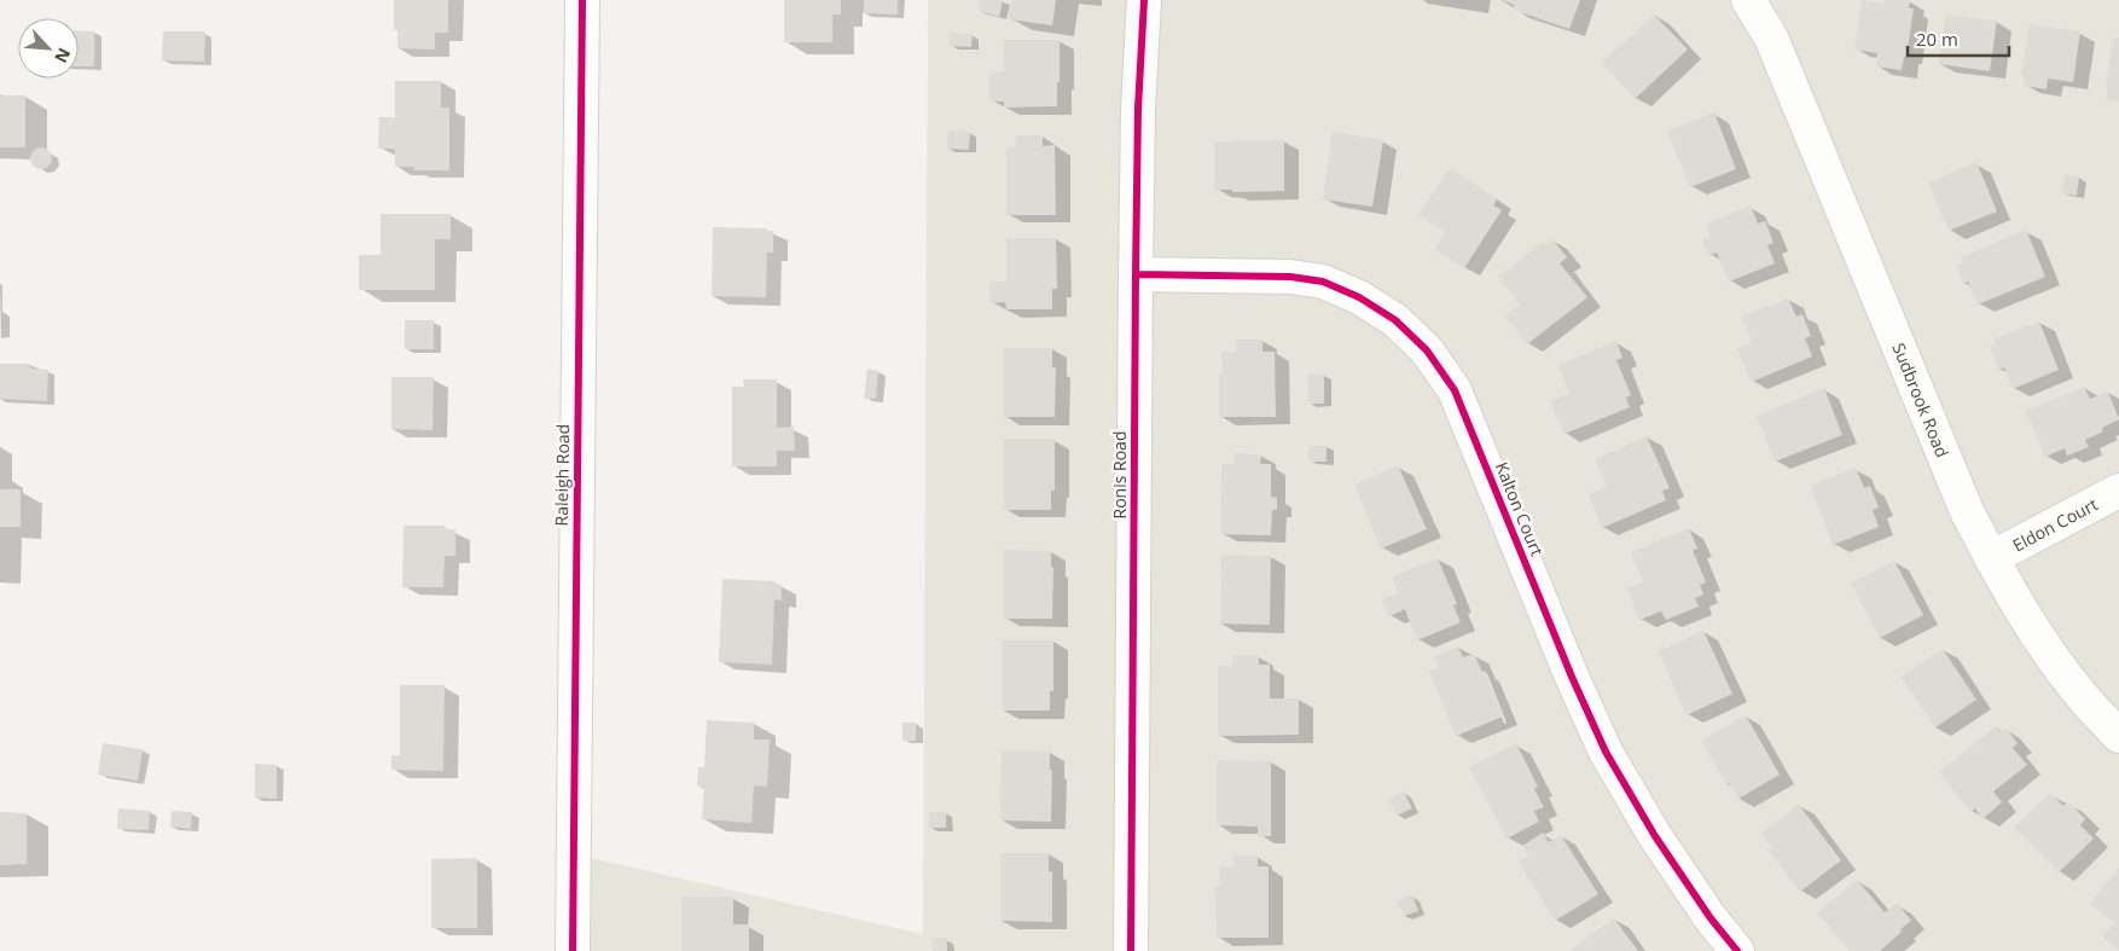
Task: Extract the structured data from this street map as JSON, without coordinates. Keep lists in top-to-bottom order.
{
  "streets": {
    "street": [
      "Sudbrook Road",
      "Raleigh Road",
      "Ronis Road",
      "Kalton Court",
      "Eldon Court"
    ]
  },
  "crossings": [
    ["Sudbrook Road", "Eldon Court"],
    ["Ronis Road", "Kalton Court"]
  ],
  "scale_bar": "20 m",
  "north": "bottom right"
}
